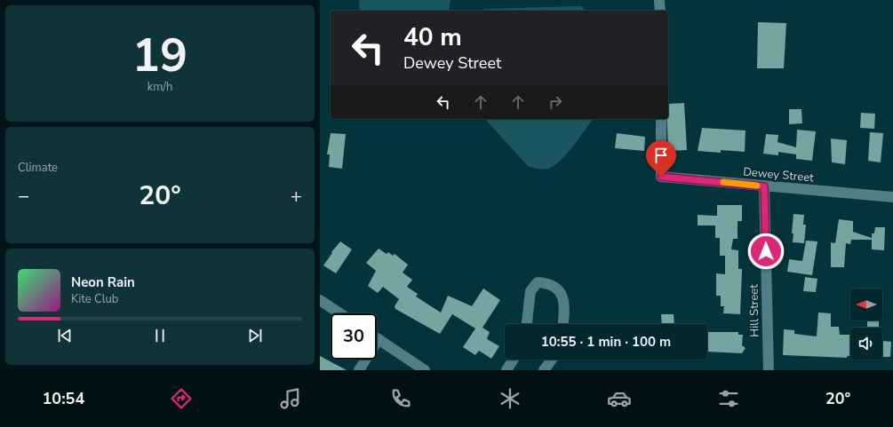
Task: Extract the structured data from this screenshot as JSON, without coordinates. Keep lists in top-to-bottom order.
{
  "streets": {
    "street": ["Dewey Street", "Hill Street"]
  },
  "crossings": [
    ["Dewey Street", "Hill Street"]
  ],
  "north": "left",
  "page": {
    "tile": [
      ["19", "km/h"],
      "Climate"
    ],
    "turn": ["40 m", "Dewey Street"],
    "heat": ["−", "20°", "+"],
    "song": ["Neon Rain", "Kite Club"],
    "limit": "30",
    "trip": "10:55 · 1 min · 100 m",
    "tabs": ["10:54", "20°"]
  }
}
